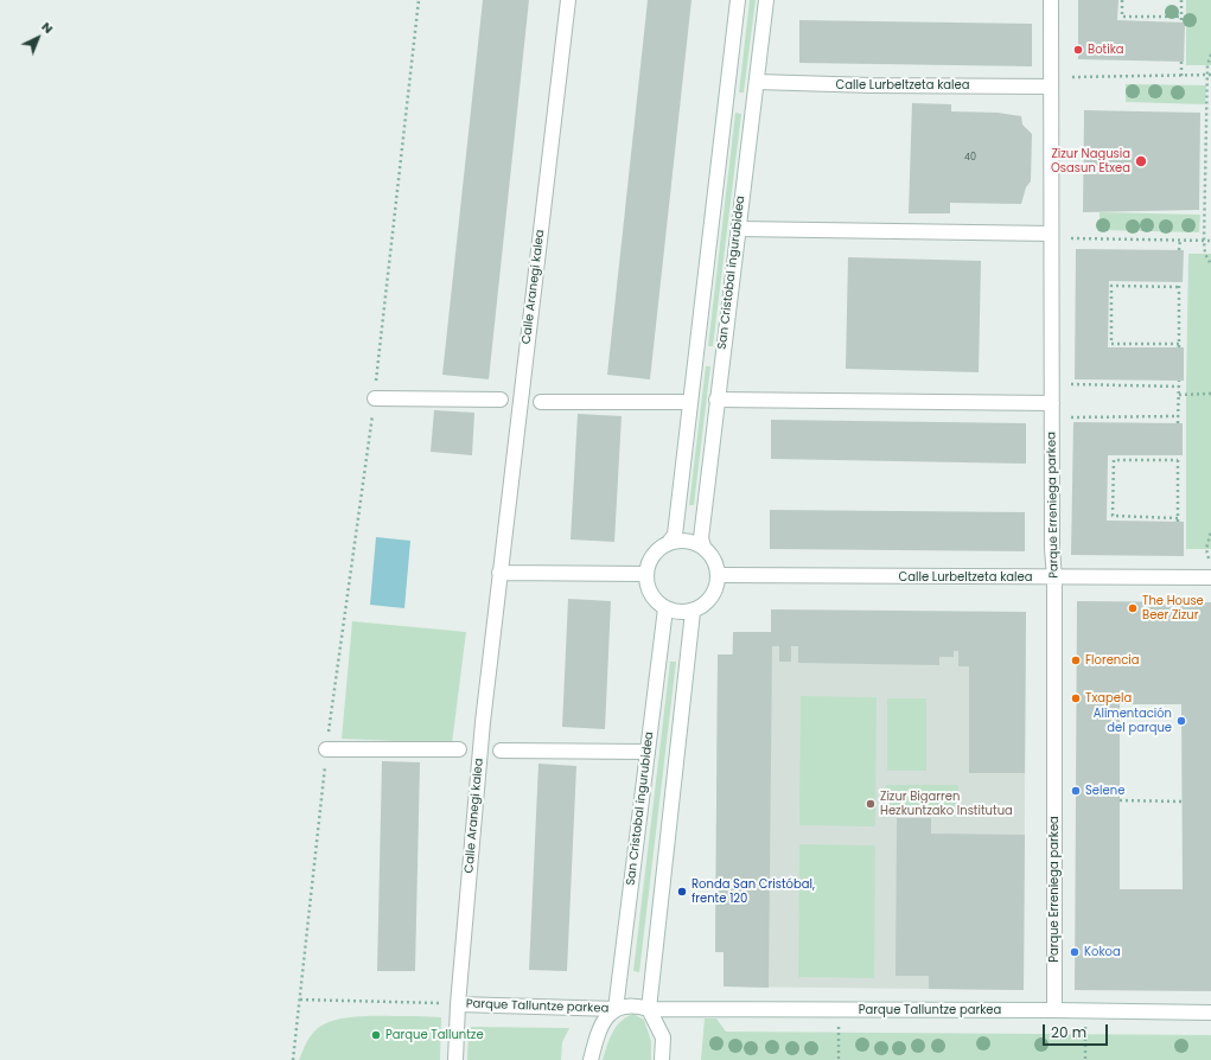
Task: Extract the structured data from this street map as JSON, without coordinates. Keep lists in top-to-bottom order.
{
  "streets": {
    "street": [
      "Calle Lurbeltzeta kalea",
      "San Cristobal ingurubidea",
      "Calle Aranegi kalea",
      "Parque Erreniega parkea",
      "Parque Talluntze parkea"
    ]
  },
  "crossings": [
    ["Calle Lurbeltzeta kalea", "San Cristobal ingurubidea"],
    ["Calle Lurbeltzeta kalea", "Parque Erreniega parkea"],
    ["San Cristobal ingurubidea", "Calle Aranegi kalea"],
    ["San Cristobal ingurubidea", "Parque Talluntze parkea"],
    ["Calle Aranegi kalea", "Parque Talluntze parkea"],
    ["Parque Erreniega parkea", "Parque Talluntze parkea"]
  ],
  "places": [
    "Botika",
    "Zizur Nagusia Osasun Etxea",
    "The House Beer Zizur",
    "Florencia",
    "Txapela",
    "Alimentación del parque",
    "Selene",
    "Zizur Bigarren Hezkuntzako Institutua",
    "Ronda San Cristóbal, frente 120",
    "Kokoa",
    "Parque Talluntze"
  ],
  "house_numbers": ["40"],
  "scale_bar": "20 m",
  "north": "top right"
}
